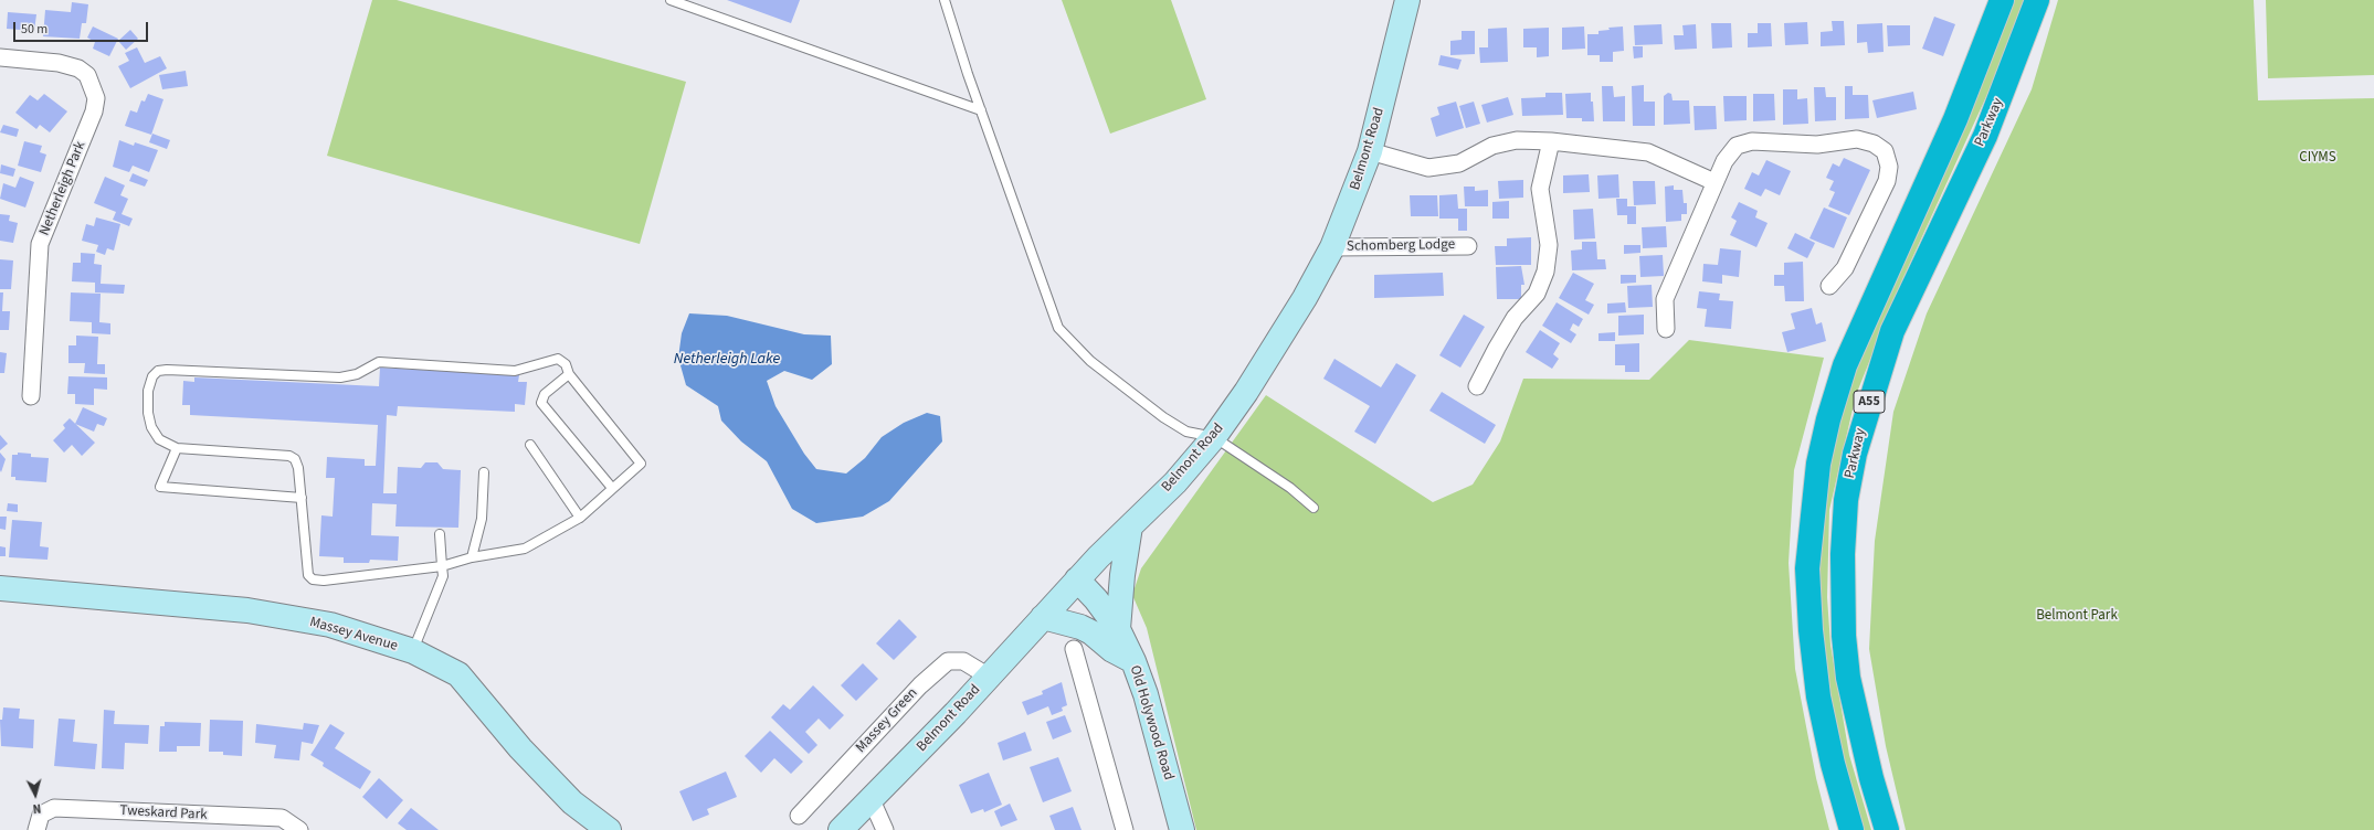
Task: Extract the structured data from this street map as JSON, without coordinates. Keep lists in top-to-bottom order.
{
  "streets": {
    "highway": ["Parkway", "A55"],
    "street": [
      "Belmont Road",
      "Netherleigh Park",
      "Schomberg Lodge",
      "Massey Avenue",
      "Massey Green",
      "Old Holywood Road",
      "Tweskard Park"
    ]
  },
  "crossings": [
    ["Belmont Road", "Schomberg Lodge"],
    ["Belmont Road", "Massey Green"],
    ["Belmont Road", "Old Holywood Road"]
  ],
  "water": ["Netherleigh Lake"],
  "parks": ["CIYMS", "Belmont Park"],
  "scale_bar": "50 m",
  "north": "bottom"
}
